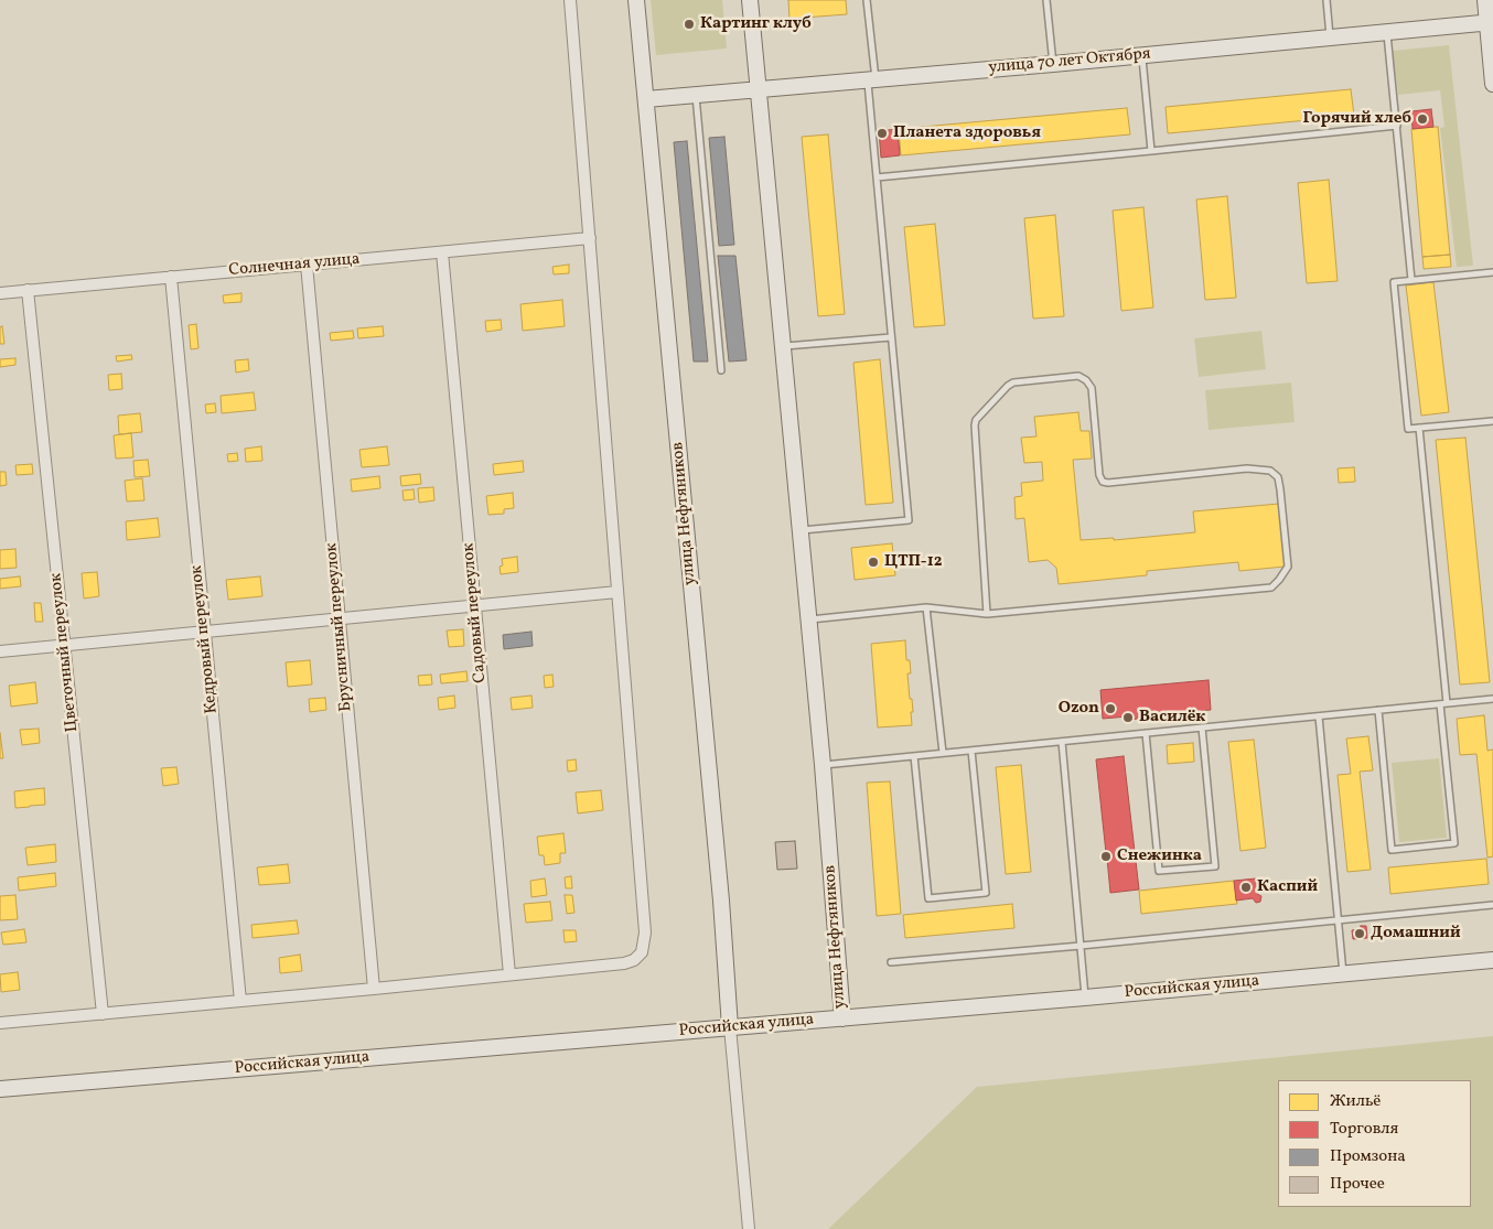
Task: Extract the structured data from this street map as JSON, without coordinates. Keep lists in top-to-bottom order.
{
  "streets": {
    "main road": ["улица 70 лет Октября", "улица Нефтяников", "Российская улица"],
    "street": [
      "Солнечная улица",
      "Садовый переулок",
      "Брусничный переулок",
      "Кедровый переулок",
      "Цветочный переулок"
    ]
  },
  "crossings": [
    ["улица 70 лет Октября", "улица Нефтяников"],
    ["Солнечная улица", "Садовый переулок"],
    ["Солнечная улица", "Брусничный переулок"],
    ["Солнечная улица", "Кедровый переулок"],
    ["Солнечная улица", "Цветочный переулок"],
    ["улица Нефтяников", "Российская улица"]
  ],
  "places": [
    "Картинг клуб",
    "Горячий хлеб",
    "Планета здоровья",
    "ЦТП-12",
    "Ozon",
    "Василёк",
    "Снежинка",
    "Каспий",
    "Домашний"
  ],
  "legend": [
    "Жильё",
    "Торговля",
    "Промзона",
    "Прочее"
  ]
}
